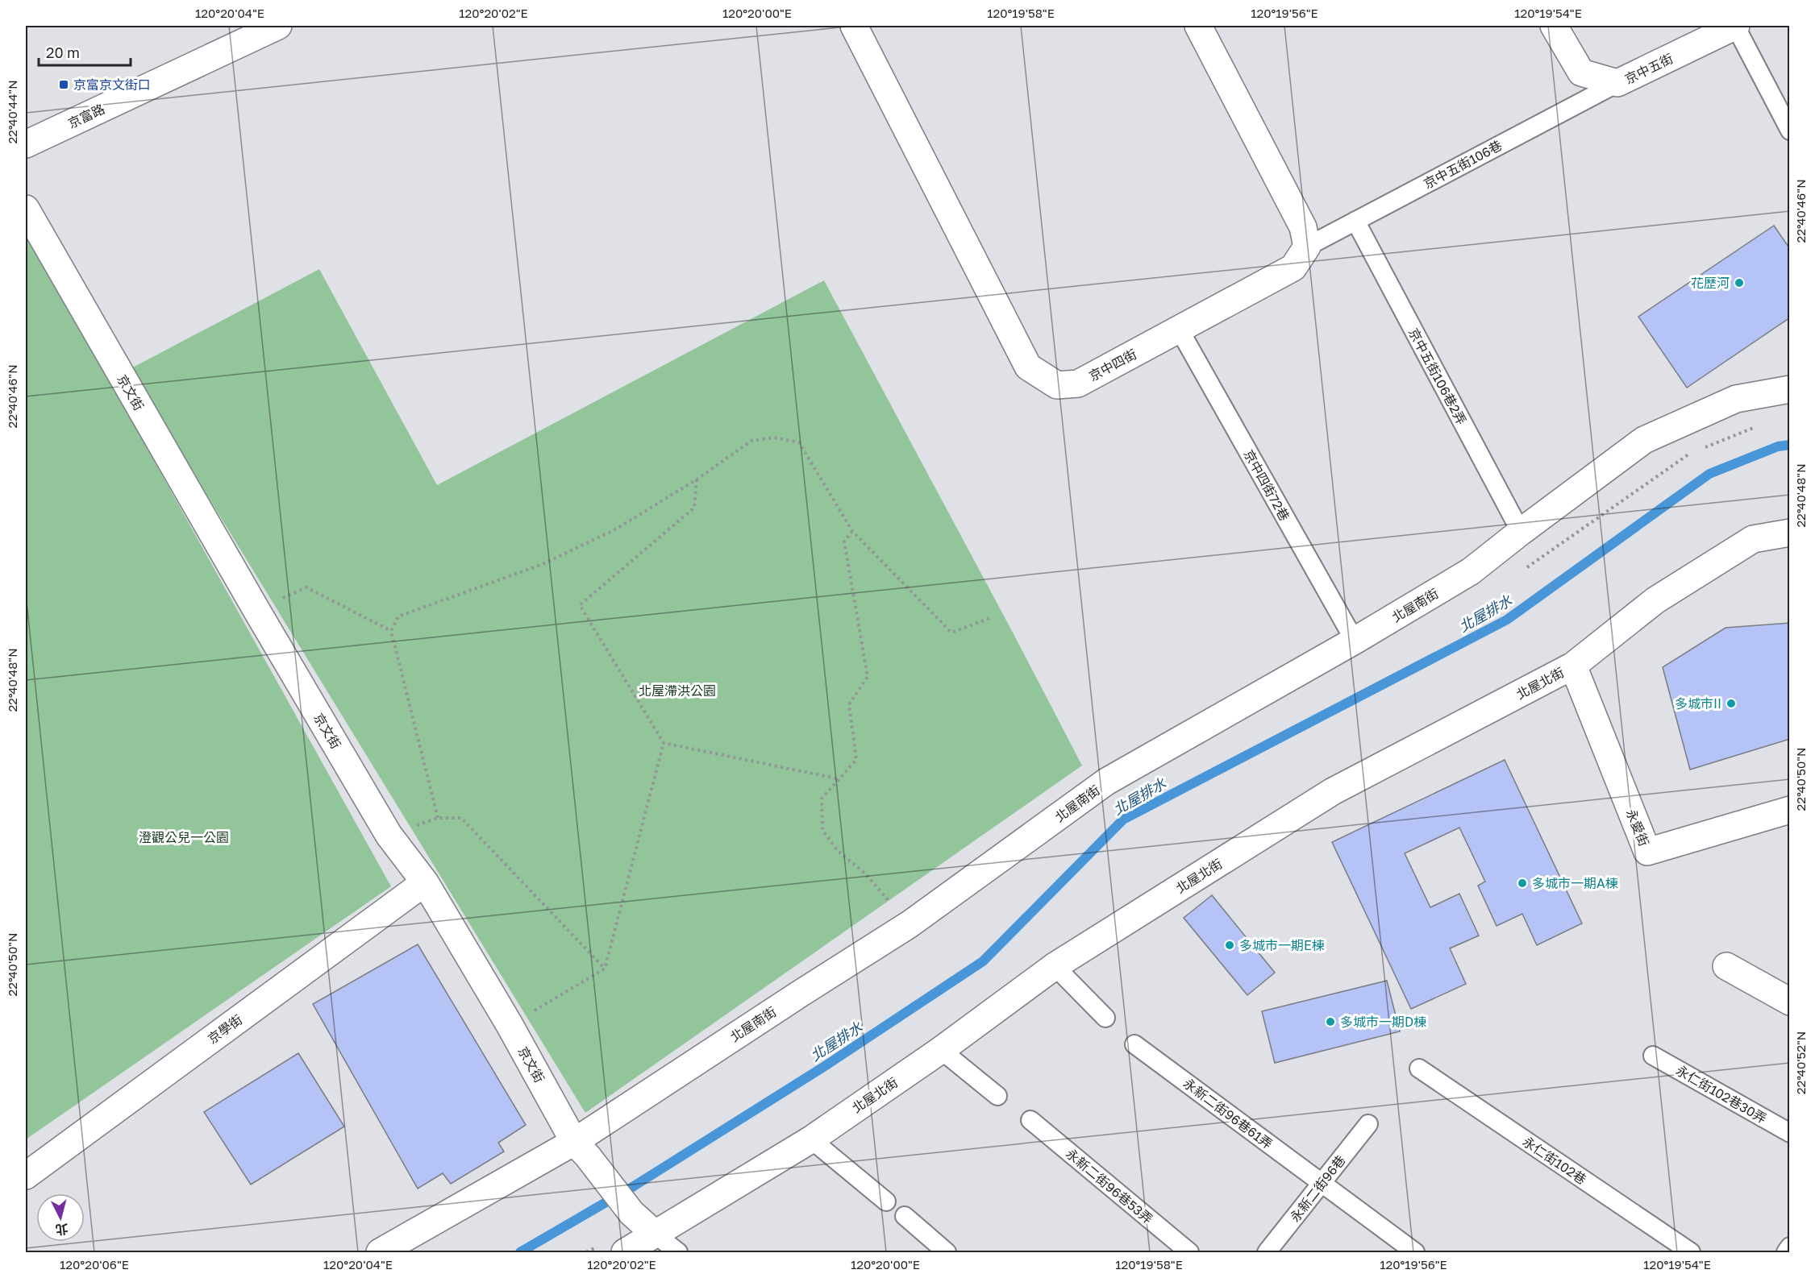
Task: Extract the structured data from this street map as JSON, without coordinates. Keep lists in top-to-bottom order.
{
  "streets": {
    "street": [
      "京中五街",
      "京富路",
      "京中四街",
      "京文街",
      "北屋南街",
      "北屋北街",
      "永愛街",
      "京學街"
    ],
    "lane": [
      "京中五街106巷",
      "京中五街106巷2弄",
      "京中四街72巷",
      "永仁街102巷30弄",
      "永新二街96巷61弄",
      "永仁街102巷",
      "永新二街96巷53弄",
      "永新二街96巷"
    ]
  },
  "crossings": [
    ["京中五街", "京中五街106巷"],
    ["京中五街106巷", "京中四街"],
    ["京中五街106巷", "京中五街106巷2弄"],
    ["京中四街", "京中四街72巷"],
    ["京中五街106巷2弄", "北屋南街"],
    ["京文街", "北屋南街"],
    ["京文街", "北屋北街"],
    ["京文街", "京學街"],
    ["京中四街72巷", "北屋南街"],
    ["北屋北街", "永愛街"],
    ["永新二街96巷61弄", "永新二街96巷"]
  ],
  "water": ["北屋排水"],
  "parks": ["北屋滯洪公園", "澄觀公兒一公園"],
  "places": {
    "transit": ["京富京文街口"],
    "other": [
      "花歷河",
      "多城市II",
      "多城市一期A棟",
      "多城市一期E棟",
      "多城市一期D棟"
    ]
  },
  "scale_bar": "20 m",
  "north": "bottom",
  "coordinates": [
    "120°20'04\"E",
    "120°20'02\"E",
    "120°20'00\"E",
    "120°19'58\"E",
    "120°19'56\"E",
    "120°19'54\"E",
    "22°40'44\"N",
    "22°40'46\"N",
    "22°40'48\"N",
    "22°40'50\"N",
    "22°40'52\"N",
    "120°20'06\"E"
  ]
}
